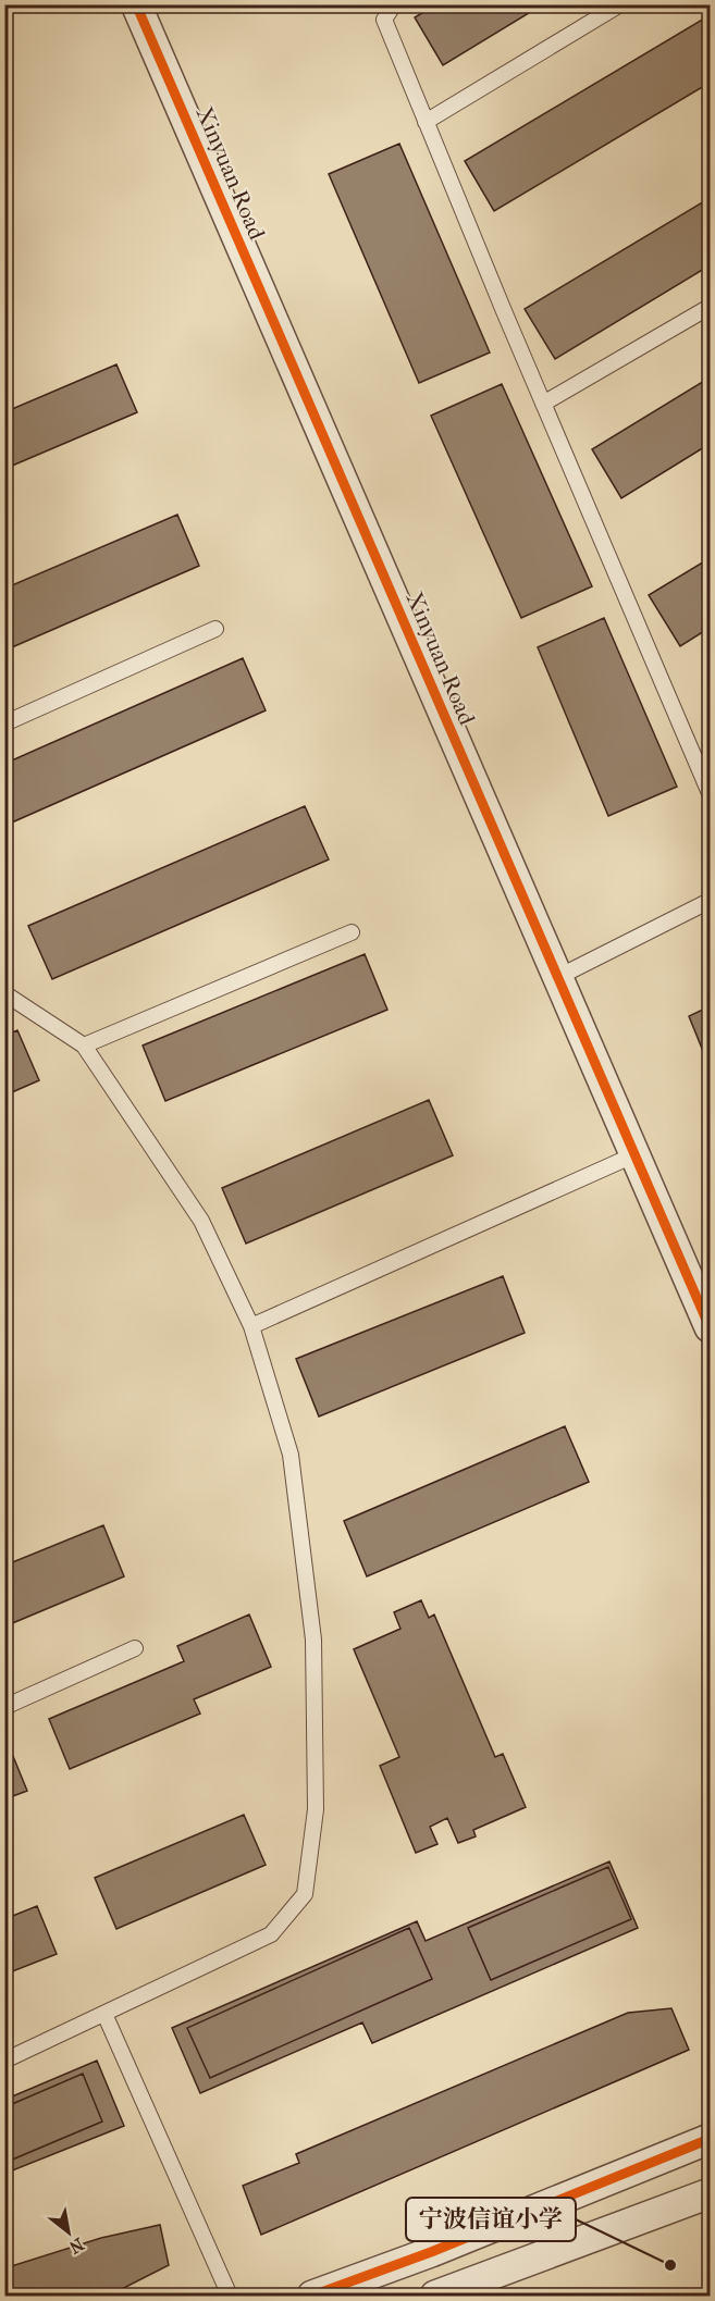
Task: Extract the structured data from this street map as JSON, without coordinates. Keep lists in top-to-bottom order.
{
  "streets": {
    "street": ["Xinyuan Road"]
  },
  "places": ["宁波信谊小学"],
  "north": "bottom right"
}
